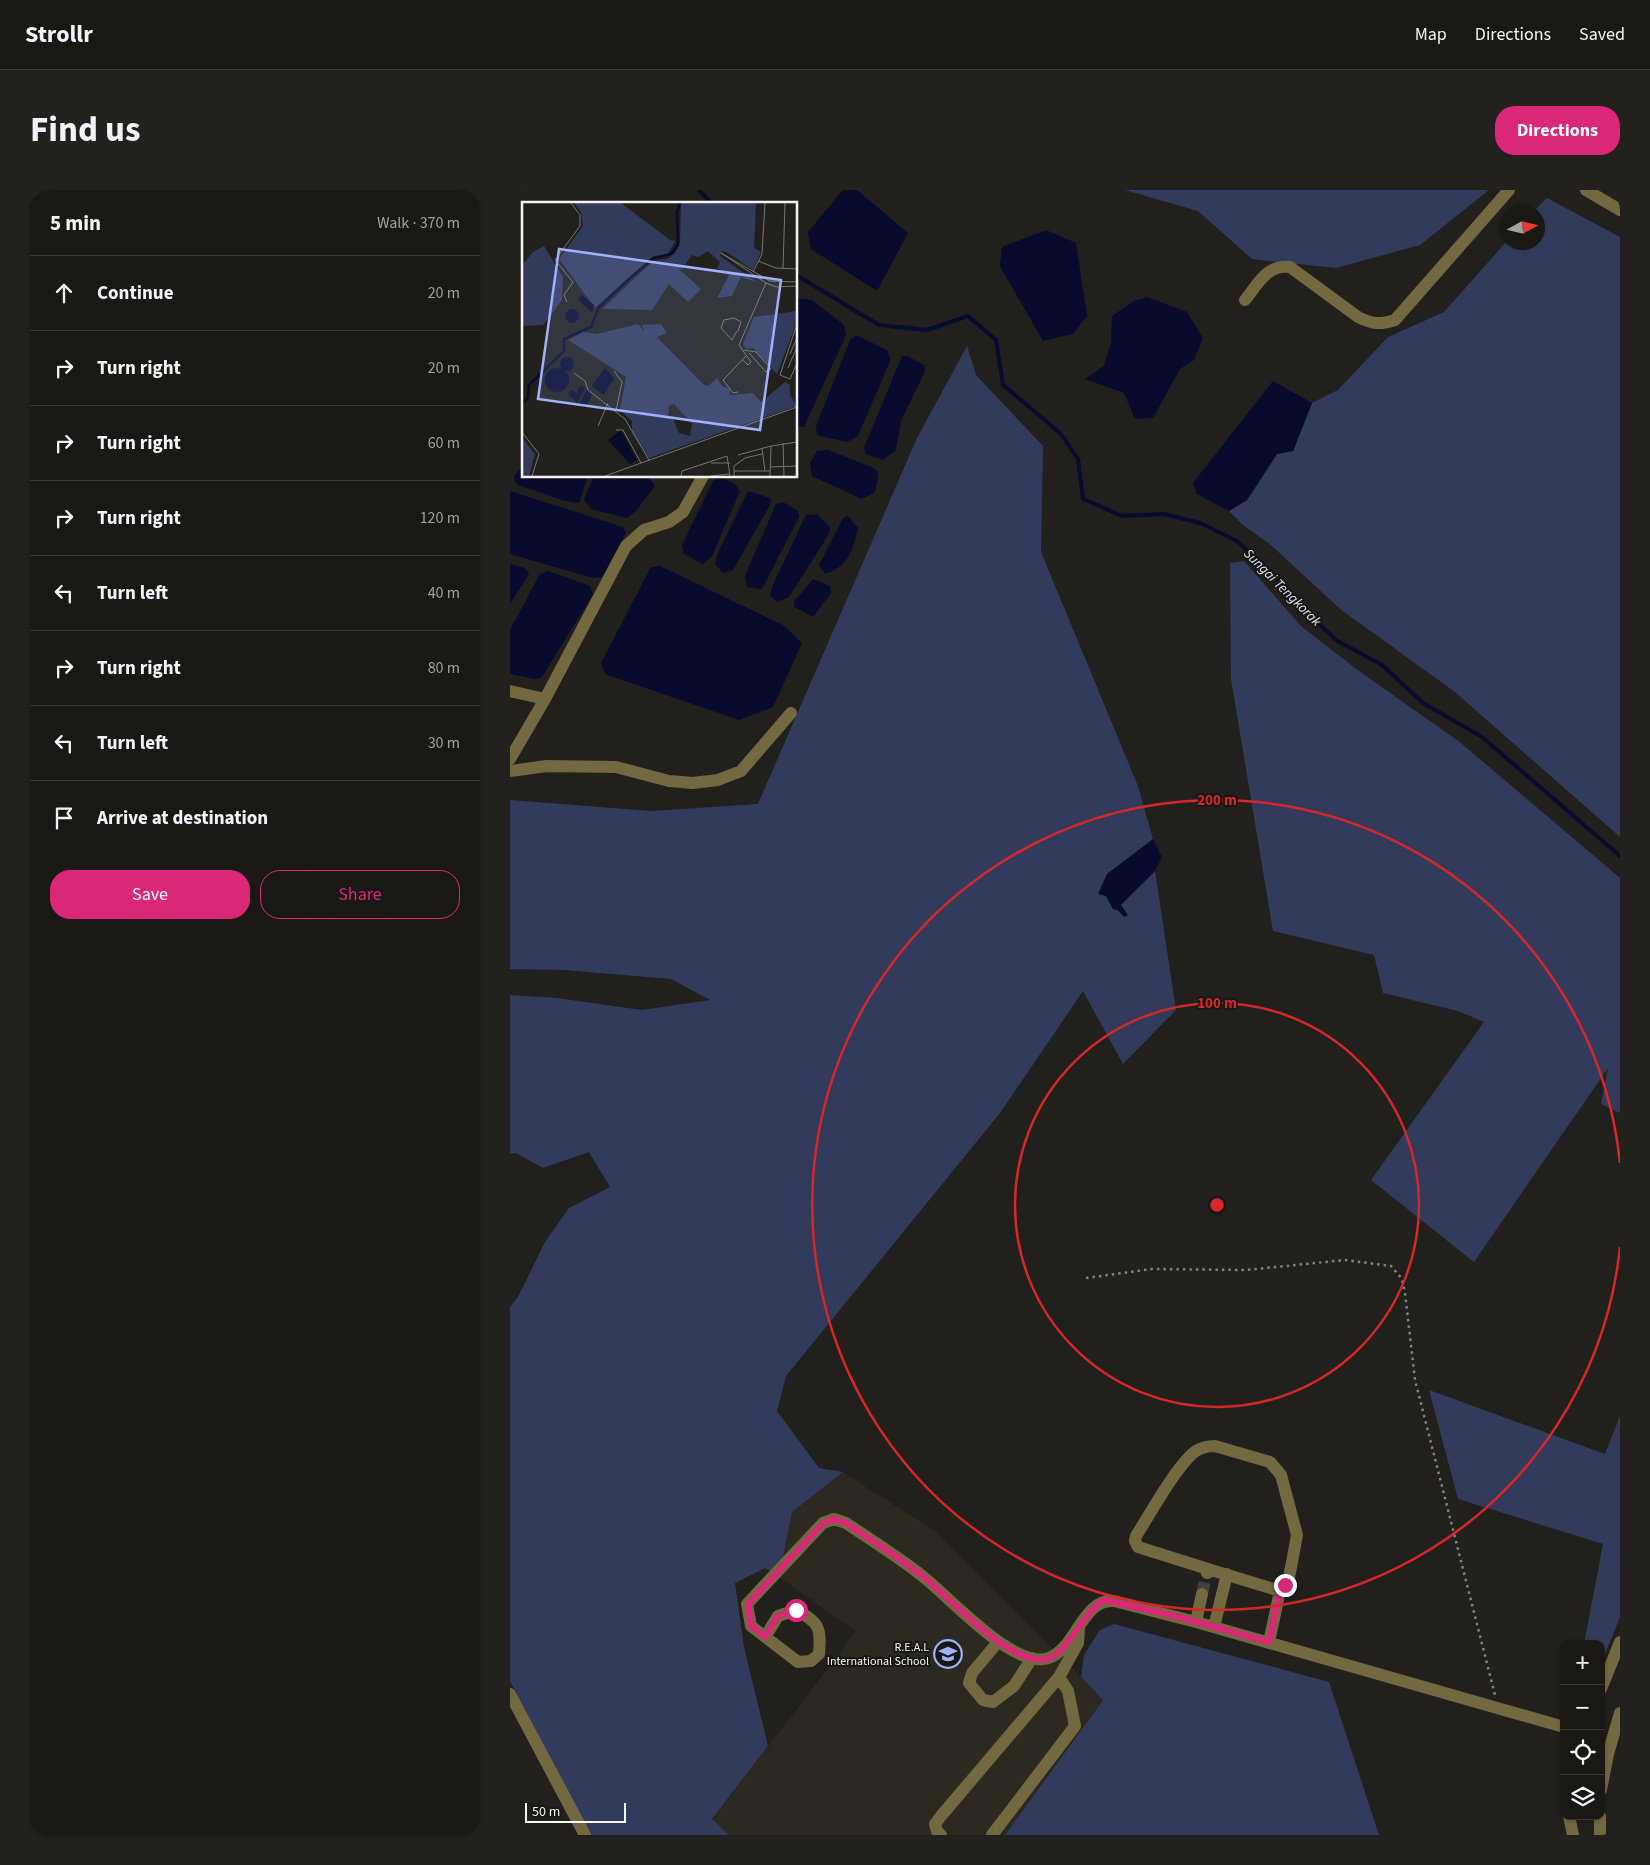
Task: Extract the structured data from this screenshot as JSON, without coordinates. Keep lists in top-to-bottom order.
{
  "water": ["Sungai Tengkorak"],
  "places": {
    "school or university": ["R.E.A.L International School"]
  },
  "scale_bar": "50 m",
  "north": "right",
  "page": {
    "header": "Strollr",
    "nav": ["Map", "Directions", "Saved"],
    "title": "Find us",
    "buttons": [
      "Directions",
      ["Save", "Share"]
    ],
    "heading": ["5 min", "Walk · 370 m"],
    "list": [
      ["Continue", "20 m"],
      ["Turn right", "20 m"],
      ["Turn right", "60 m"],
      ["Turn right", "120 m"],
      ["Turn left", "40 m"],
      ["Turn right", "80 m"],
      ["Turn left", "30 m"],
      "Arrive at destination"
    ],
    "map_buttons": ["+", "−"],
    "scale": "50 m"
  },
  "rings": ["200 m", "100 m"]
}
